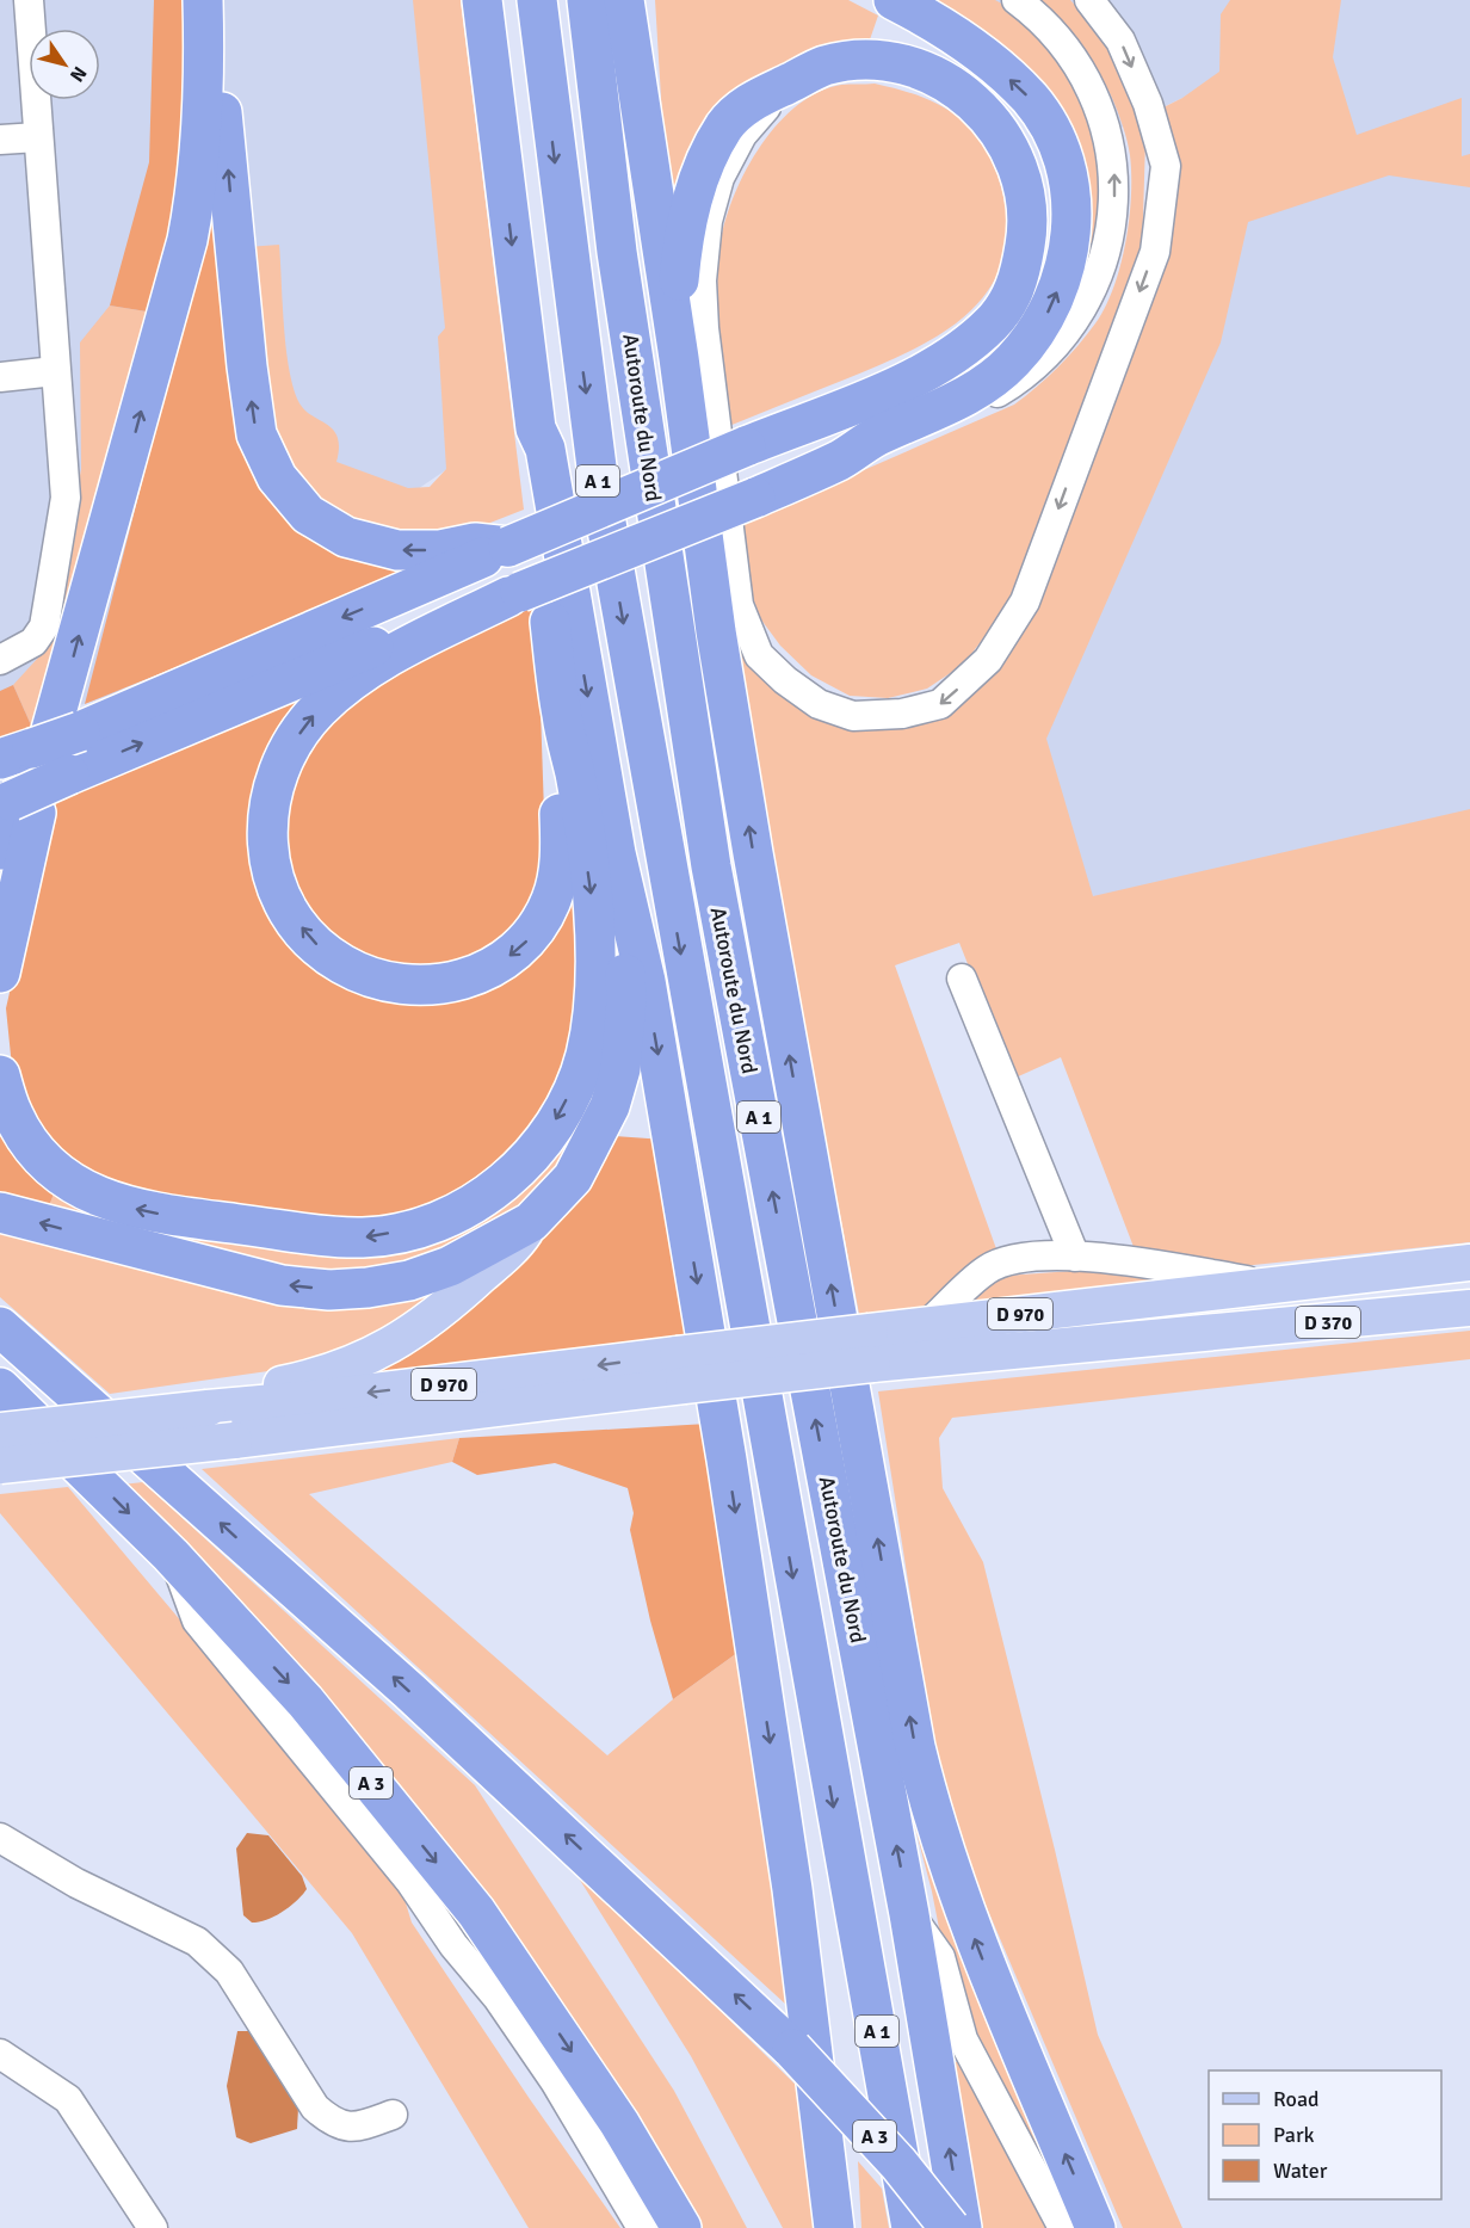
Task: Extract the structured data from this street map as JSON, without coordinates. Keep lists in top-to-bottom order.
{
  "streets": {
    "highway": ["Autoroute du Nord", "A 1", "A 3"],
    "main road": ["D 970", "D 370"]
  },
  "crossings": [
    ["D 970", "D 370"]
  ],
  "legend": ["Road", "Park", "Water"],
  "north": "bottom right"
}
